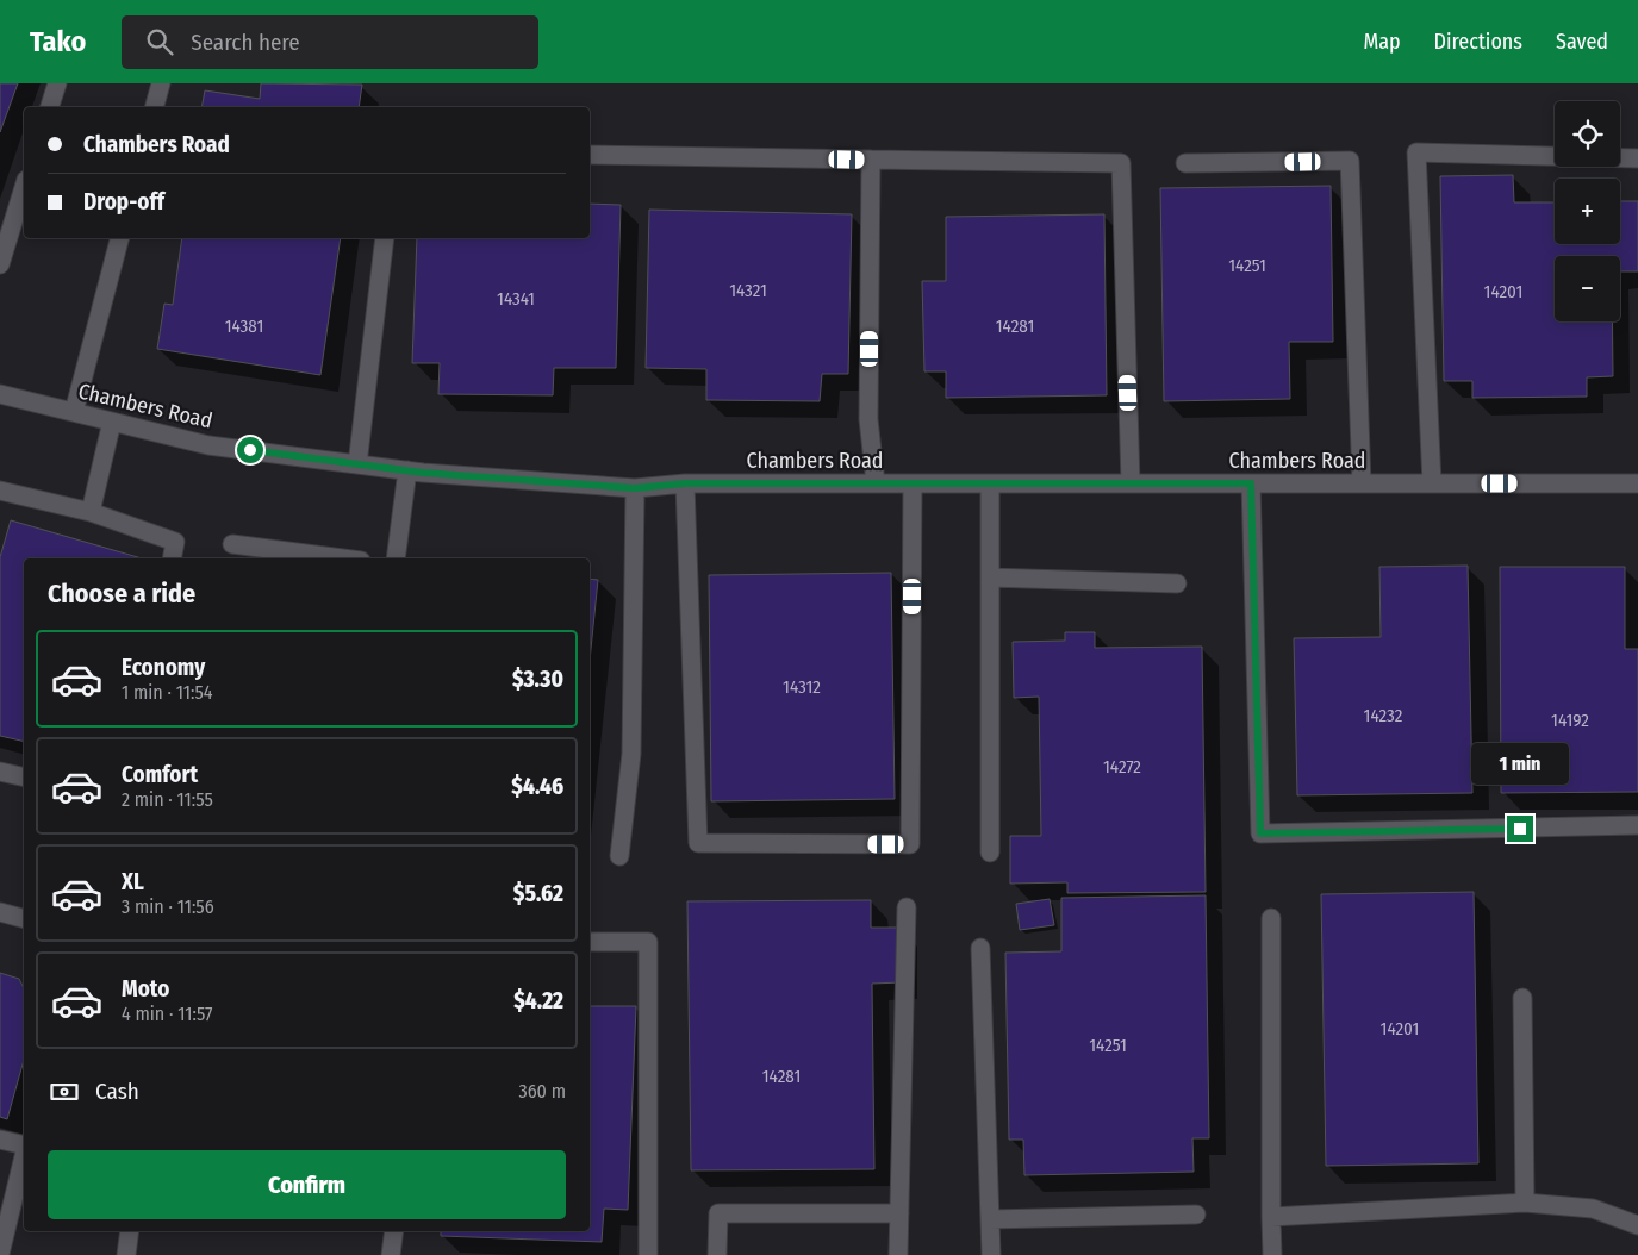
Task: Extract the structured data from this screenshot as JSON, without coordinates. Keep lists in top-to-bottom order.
{
  "streets": {
    "street": ["Chambers Road"]
  },
  "house_numbers": [
    "14251",
    "14321",
    "14201",
    "14341",
    "14381",
    "14281",
    "14312",
    "14232",
    "14192",
    "14272",
    "14201",
    "14251",
    "14281"
  ],
  "page": {
    "header": "Tako",
    "search": "Search here",
    "nav": ["Map", "Directions", "Saved"],
    "map_buttons": ["+", "−"],
    "banner": ["Chambers Road", "Drop-off"],
    "heading": "Choose a ride",
    "list": [
      {
        "name": "Economy",
        "note": "1 min · 11:54",
        "value": "$3.30"
      },
      {
        "name": "Comfort",
        "note": "2 min · 11:55",
        "value": "$4.46"
      },
      {
        "name": "XL",
        "note": "3 min · 11:56",
        "value": "$5.62"
      },
      {
        "name": "Moto",
        "note": "4 min · 11:57",
        "value": "$4.22"
      }
    ],
    "bubble": "1 min",
    "pay": ["Cash", "360 m"],
    "buttons": "Confirm"
  }
}
